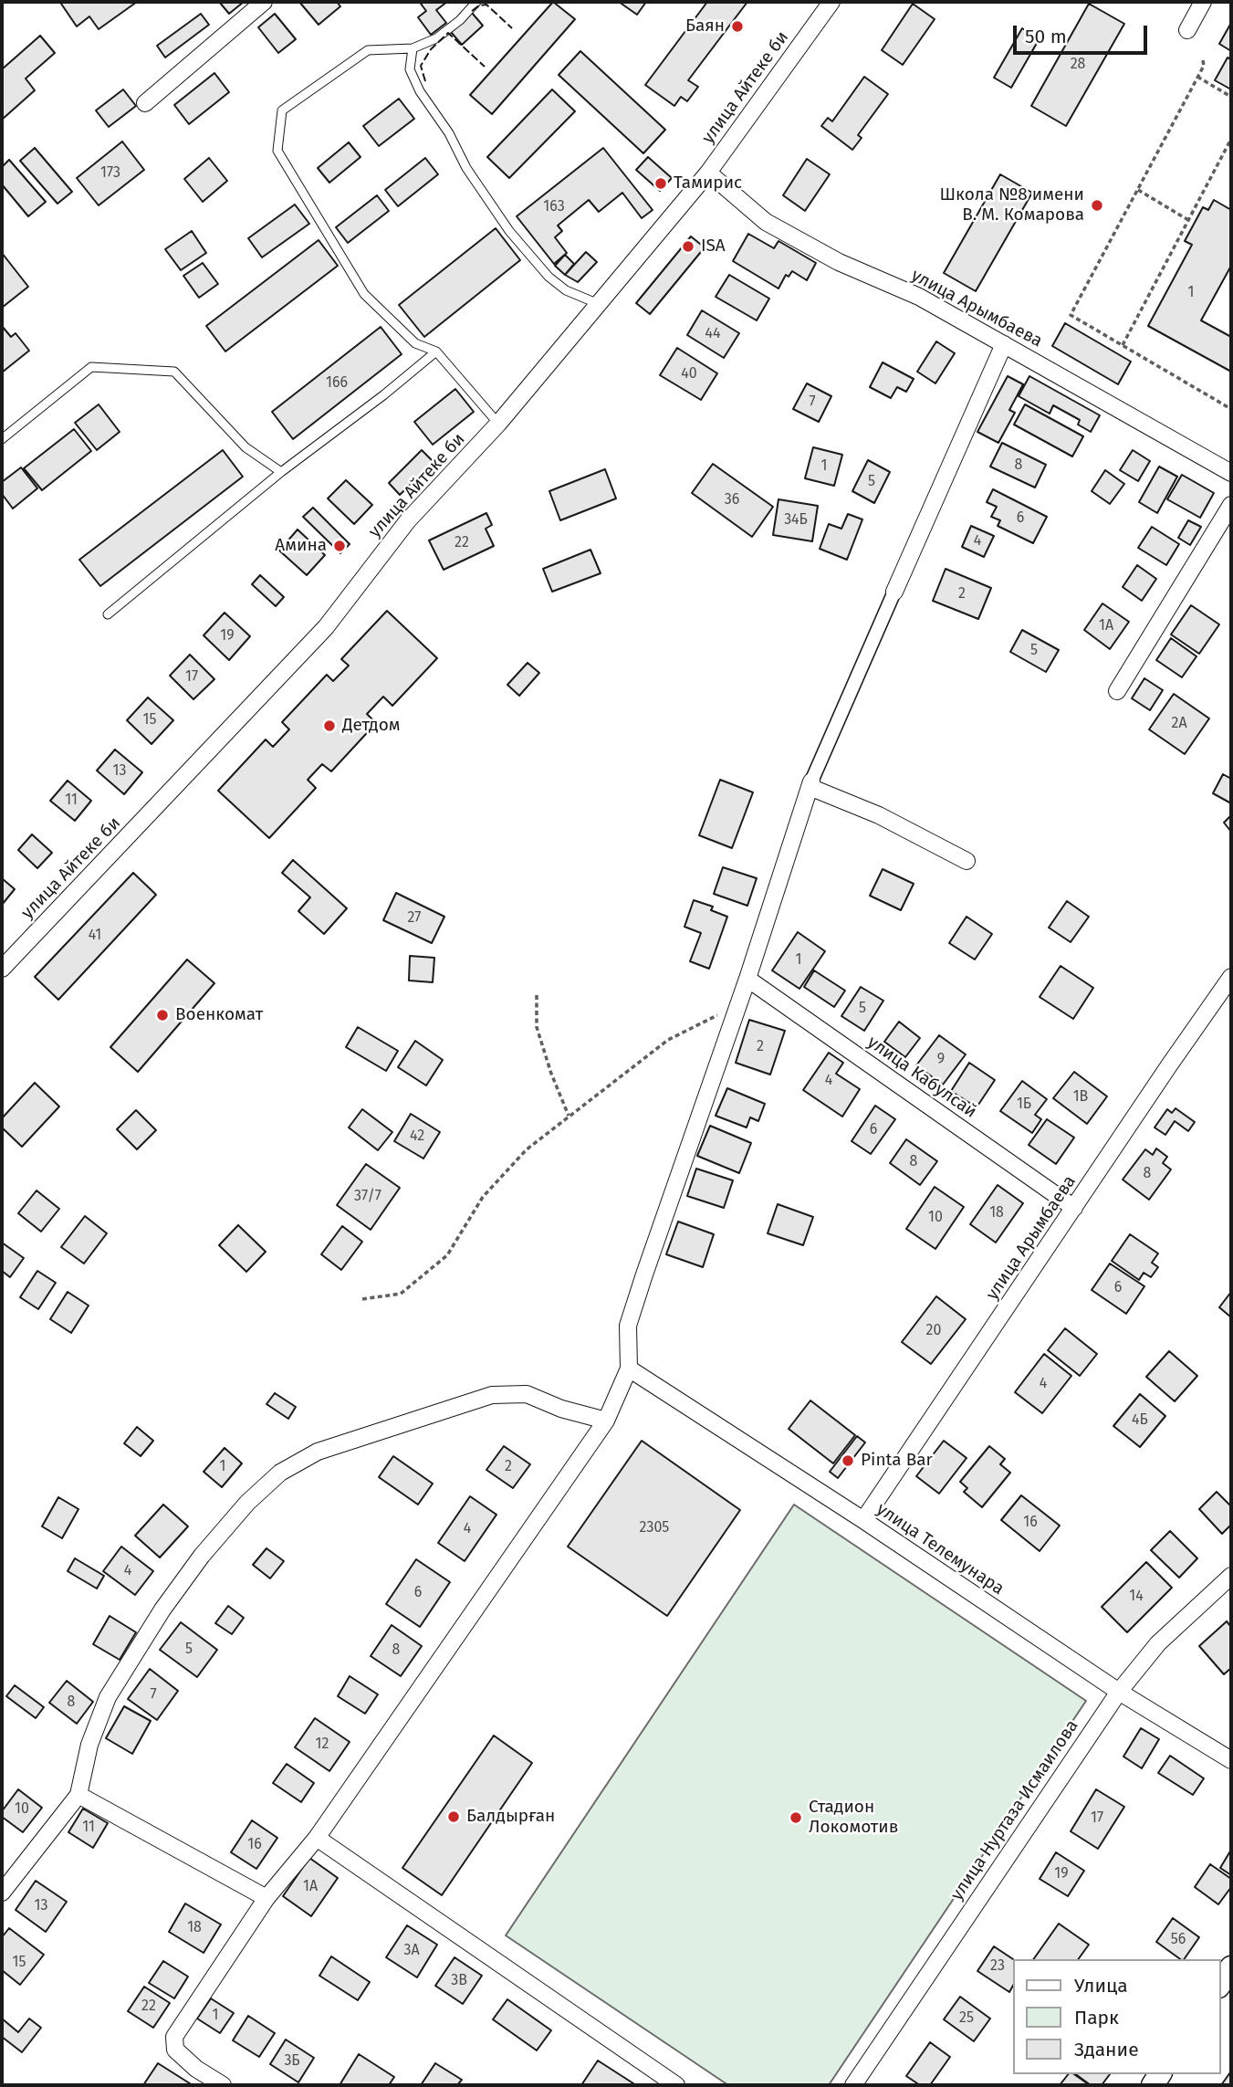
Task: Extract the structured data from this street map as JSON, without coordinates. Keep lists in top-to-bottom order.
{
  "streets": {
    "street": [
      "улица Айтеке би",
      "улица Арымбаева",
      "улица Кабулсай",
      "улица Телемунара",
      "улица Нуртаза Исмаилова"
    ]
  },
  "crossings": [
    ["улица Айтеке би", "улица Арымбаева"],
    ["улица Арымбаева", "улица Кабулсай"],
    ["улица Арымбаева", "улица Телемунара"],
    ["улица Телемунара", "улица Нуртаза Исмаилова"]
  ],
  "places": [
    "Баян",
    "Тамирис",
    "Школа №8 имени В. М. Комарова",
    "ISA",
    "Амина",
    "Детдом",
    "Военкомат",
    "Pinta Bar",
    "Балдырған",
    "Стадион Локомотив"
  ],
  "house_numbers": [
    "28",
    "173",
    "163",
    "1",
    "44",
    "40",
    "166",
    "7",
    "8",
    "1",
    "5",
    "36",
    "6",
    "34Б",
    "4",
    "22",
    "2",
    "1А",
    "19",
    "5",
    "17",
    "15",
    "2А",
    "13",
    "11",
    "27",
    "41",
    "1",
    "5",
    "2",
    "9",
    "4",
    "1В",
    "1Б",
    "6",
    "42",
    "8",
    "8",
    "37/7",
    "18",
    "10",
    "6",
    "20",
    "4",
    "4Б",
    "1",
    "2",
    "16",
    "2305",
    "4",
    "4",
    "6",
    "14",
    "5",
    "8",
    "7",
    "8",
    "12",
    "10",
    "17",
    "11",
    "16",
    "19",
    "1А",
    "13",
    "18",
    "56",
    "3А",
    "15",
    "23",
    "3В",
    "22",
    "1",
    "25",
    "3Б"
  ],
  "legend": ["Улица", "Парк", "Здание"],
  "scale_bar": "50 m"
}
